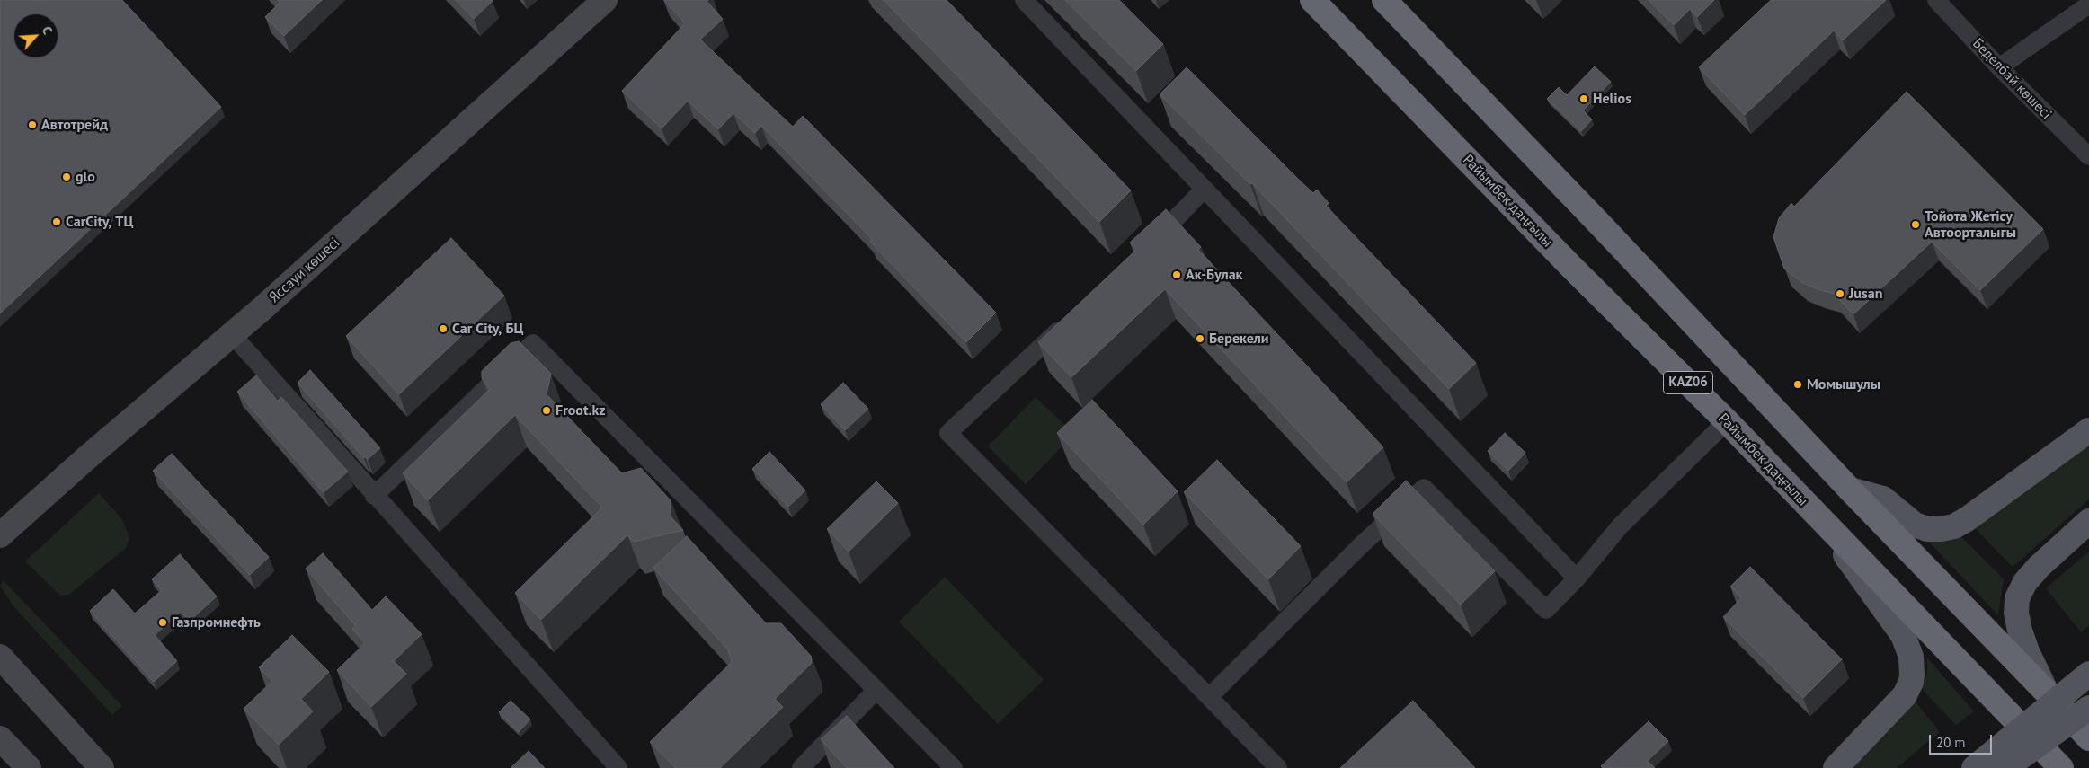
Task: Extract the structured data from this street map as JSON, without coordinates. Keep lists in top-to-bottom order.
{
  "streets": {
    "highway": ["Райымбек даңғылы", "KАZ06"],
    "main road": ["Яссауи көшесі"],
    "street": ["Беделбай көшесі"]
  },
  "places": [
    "Helios",
    "Автотрейд",
    "glo",
    "CarCity, ТЦ",
    "Тойота Жетiсу Автоорталығы",
    "Ак-Булак",
    "Jusan",
    "Car City, БЦ",
    "Берекели",
    "Момышулы",
    "Froot.kz",
    "Газпромнефть"
  ],
  "scale_bar": "20 m",
  "north": "top right"
}
